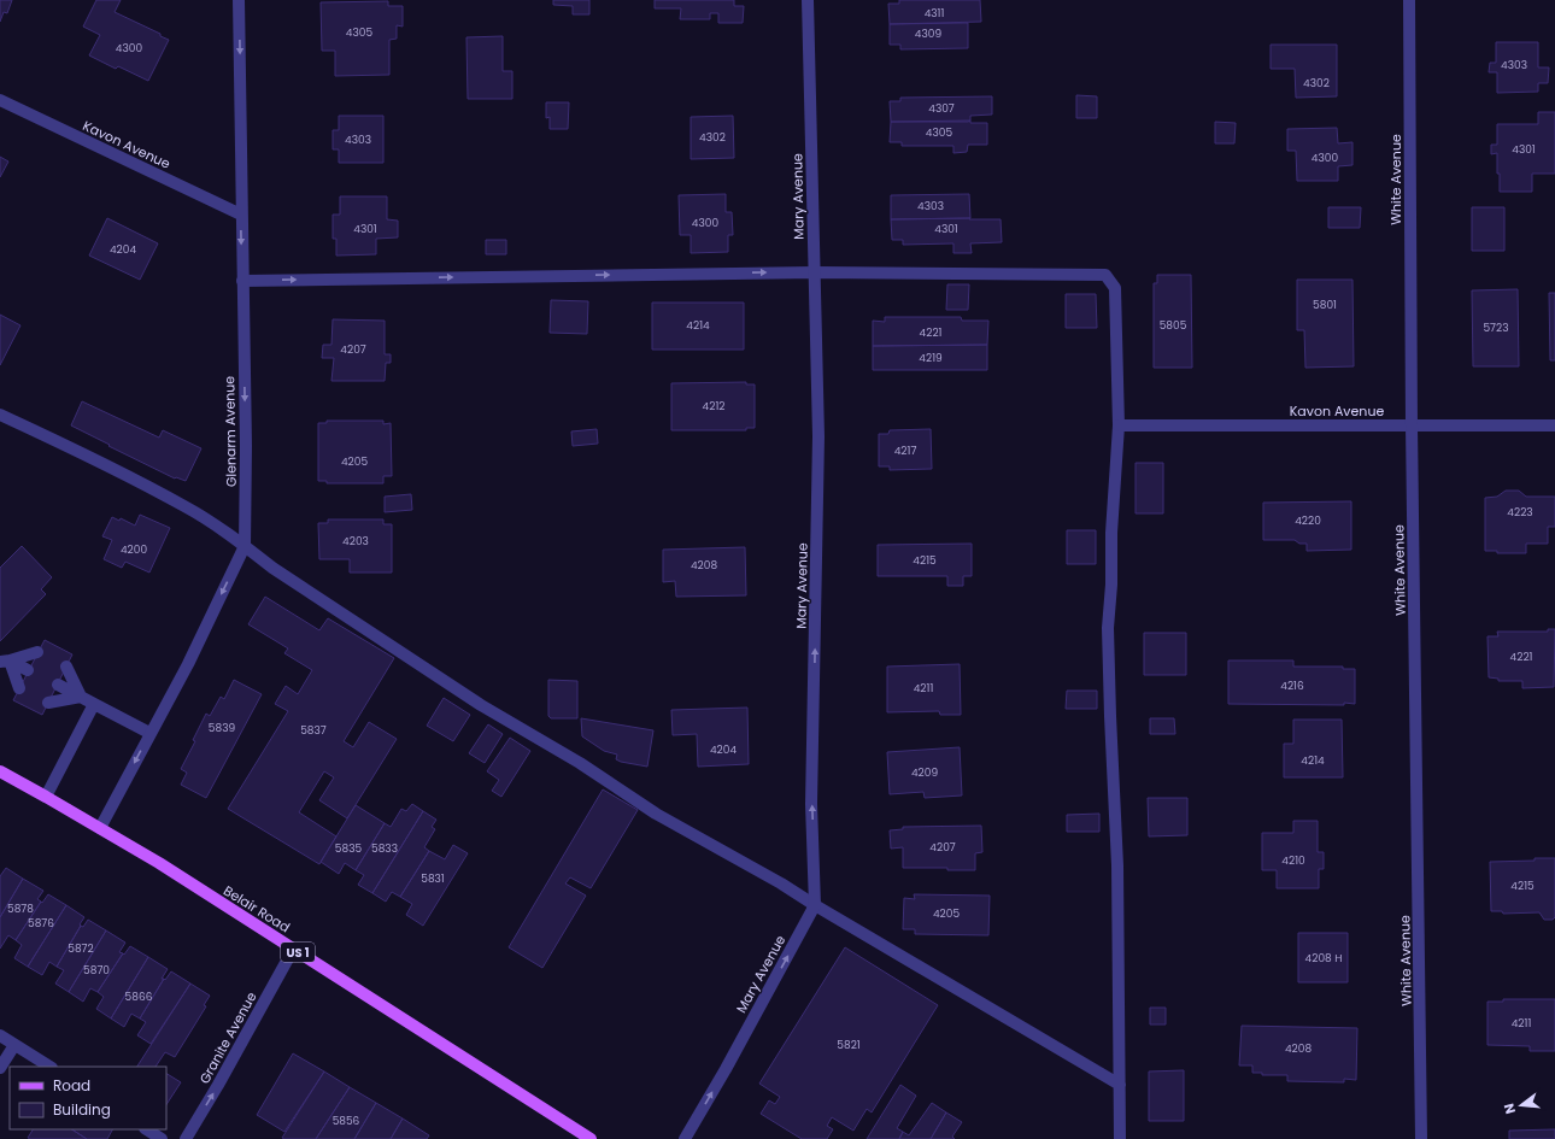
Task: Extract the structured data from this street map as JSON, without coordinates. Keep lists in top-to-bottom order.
{
  "streets": {
    "main road": ["Belair Road", "US 1"],
    "street": [
      "Kavon Avenue",
      "White Avenue",
      "Mary Avenue",
      "Glenarm Avenue",
      "Granite Avenue"
    ]
  },
  "crossings": [
    ["Kavon Avenue", "White Avenue"],
    ["Kavon Avenue", "Glenarm Avenue"],
    ["Glenarm Avenue", "Belair Road"],
    ["Belair Road", "Granite Avenue"]
  ],
  "one_way": ["Mary Avenue", "Glenarm Avenue", "Granite Avenue"],
  "house_numbers": [
    "4311",
    "4305",
    "4309",
    "4300",
    "4303",
    "4302",
    "4307",
    "4305",
    "4302",
    "4303",
    "4301",
    "4300",
    "4303",
    "4300",
    "4301",
    "4301",
    "4204",
    "5801",
    "4214",
    "5805",
    "5723",
    "4221",
    "4207",
    "4219",
    "4212",
    "4217",
    "4205",
    "4223",
    "4220",
    "4203",
    "4200",
    "4215",
    "4208",
    "4221",
    "4216",
    "4211",
    "5839",
    "5837",
    "4204",
    "4214",
    "4209",
    "4207",
    "5835",
    "5833",
    "4210",
    "5831",
    "4215",
    "5878",
    "4205",
    "5876",
    "5872",
    "4208 H",
    "5870",
    "5866",
    "4211",
    "5821",
    "4208",
    "5856"
  ],
  "legend": ["Road", "Building"],
  "north": "left"
}
